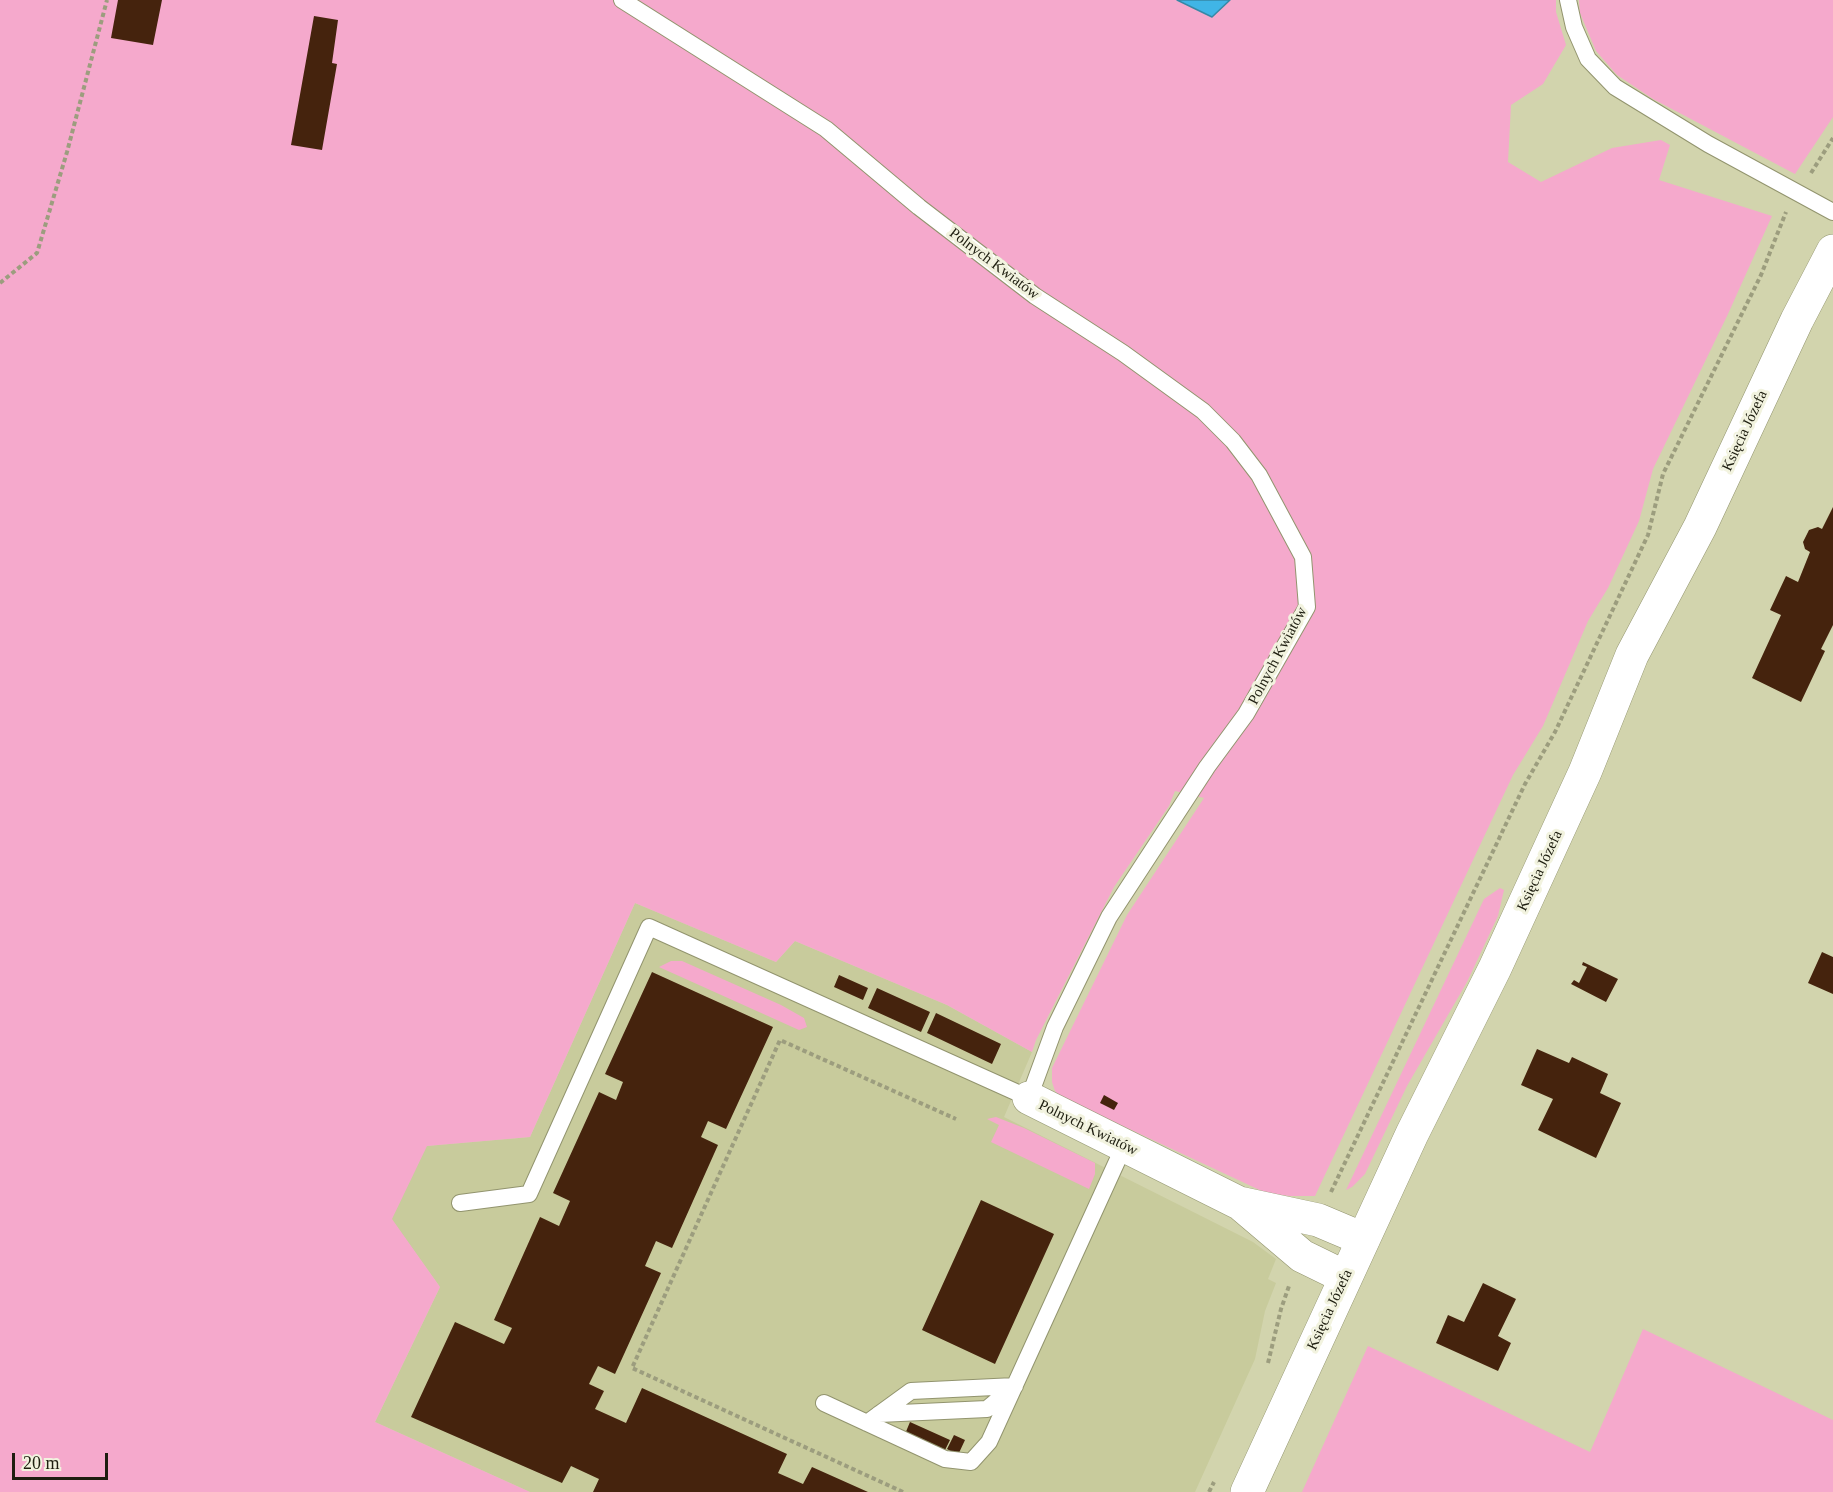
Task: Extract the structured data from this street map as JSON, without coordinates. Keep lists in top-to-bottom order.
{
  "streets": {
    "main road": ["Polnych Kwiatów", "Księcia Józefa"]
  },
  "crossings": [
    ["Polnych Kwiatów", "Księcia Józefa"]
  ],
  "scale_bar": "20 m"
}
